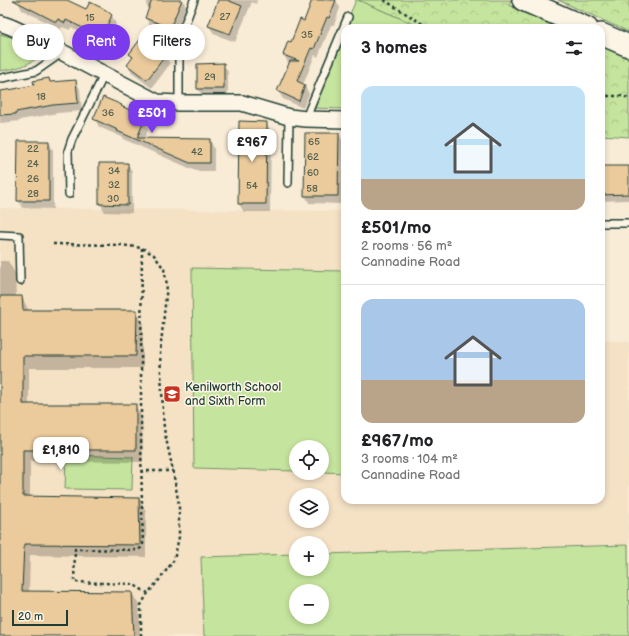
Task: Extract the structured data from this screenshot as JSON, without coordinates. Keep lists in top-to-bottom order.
{
  "places": {
    "school or university": ["Kenilworth School and Sixth Form"]
  },
  "house_numbers": [
    "27",
    "15",
    "35",
    "29",
    "18",
    "36",
    "65",
    "22",
    "42",
    "62",
    "24",
    "34",
    "60",
    "26",
    "32",
    "54",
    "58",
    "28",
    "30"
  ],
  "scale_bar": "20 m",
  "page": {
    "chip": ["Buy", "Rent", "Filters"],
    "heading": "3 homes",
    "list": [
      {
        "name": "£501/mo",
        "note": "2 rooms · 56 m² · Cannadine Road"
      },
      {
        "name": "£967/mo",
        "note": "3 rooms · 104 m² · Cannadine Road"
      }
    ],
    "price": ["£501", "£967", "£1,810"],
    "map_buttons": ["+", "−"],
    "scale": "20 m"
  }
}
